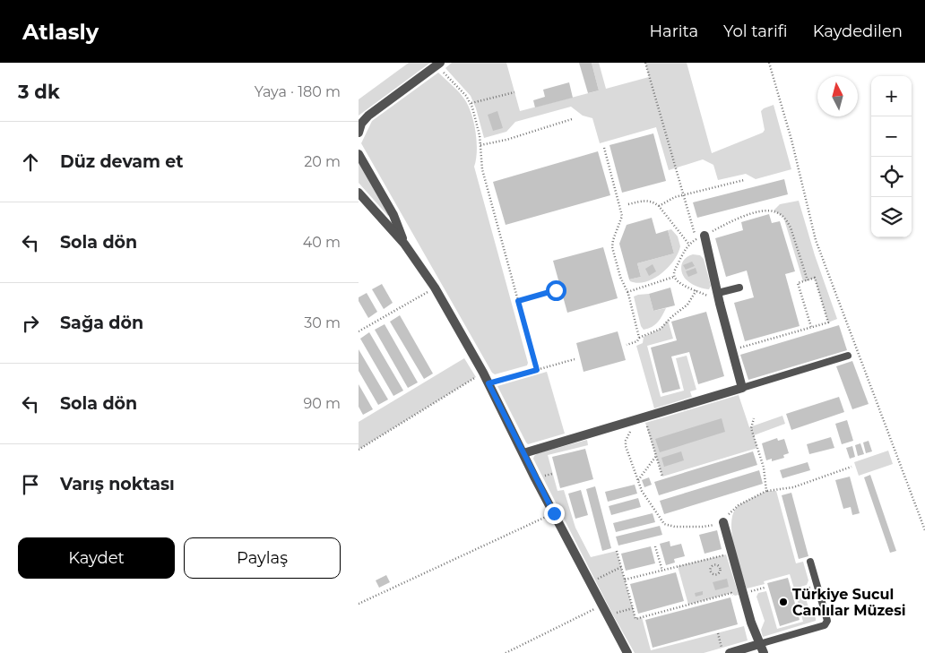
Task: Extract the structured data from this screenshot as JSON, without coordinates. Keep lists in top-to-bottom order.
{
  "places": ["Türkiye Sucul Canlılar Müzesi"],
  "north": "top",
  "page": {
    "header": "Atlasly",
    "nav": ["Harita", "Yol tarifi", "Kaydedilen"],
    "heading": ["3 dk", "Yaya · 180 m"],
    "map_buttons": ["+", "−"],
    "list": [
      ["Düz devam et", "20 m"],
      ["Sola dön", "40 m"],
      ["Sağa dön", "30 m"],
      ["Sola dön", "90 m"],
      "Varış noktası"
    ],
    "buttons": ["Kaydet", "Paylaş"]
  }
}
